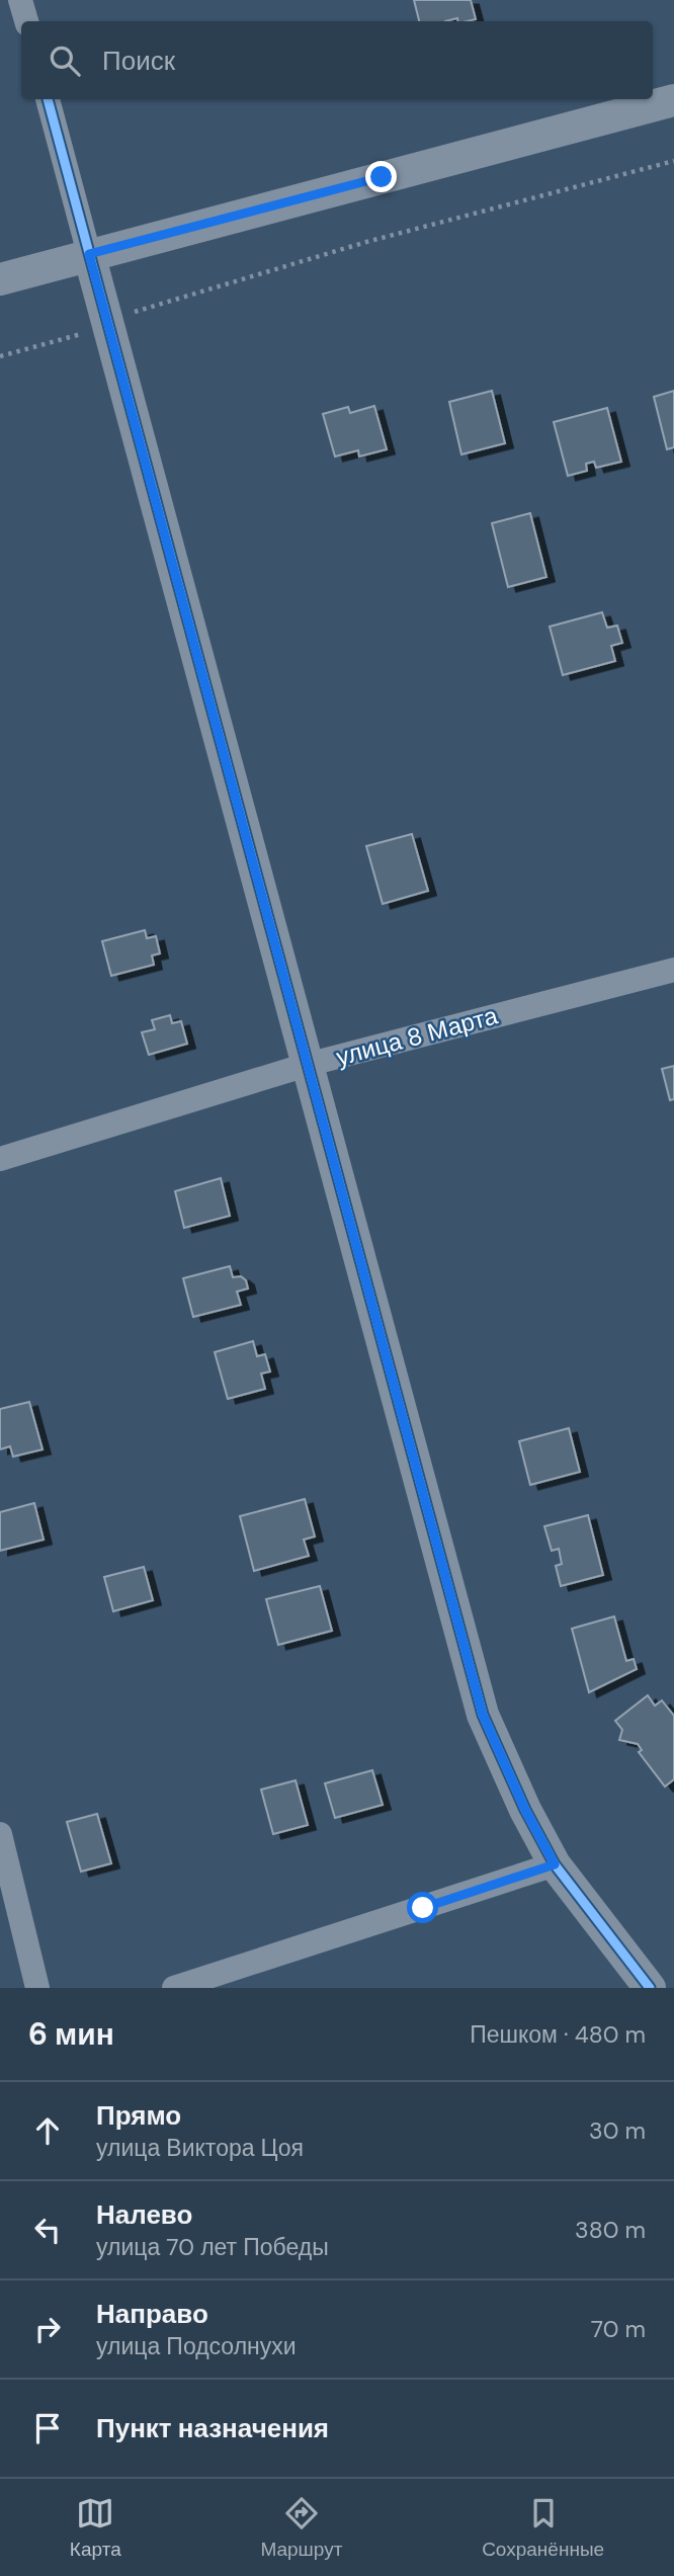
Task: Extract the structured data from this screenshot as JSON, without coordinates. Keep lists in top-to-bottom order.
{
  "streets": {
    "street": ["улица 8 Марта"]
  },
  "page": {
    "search": "Поиск",
    "heading": ["6 мин", "Пешком · 480 m"],
    "list": [
      ["Прямо", "улица Виктора Цоя", "30 m"],
      ["Налево", "улица 70 лет Победы", "380 m"],
      ["Направо", "улица Подсолнухи", "70 m"],
      "Пункт назначения"
    ],
    "nav": ["Карта", "Маршрут", "Сохранённые"]
  }
}
